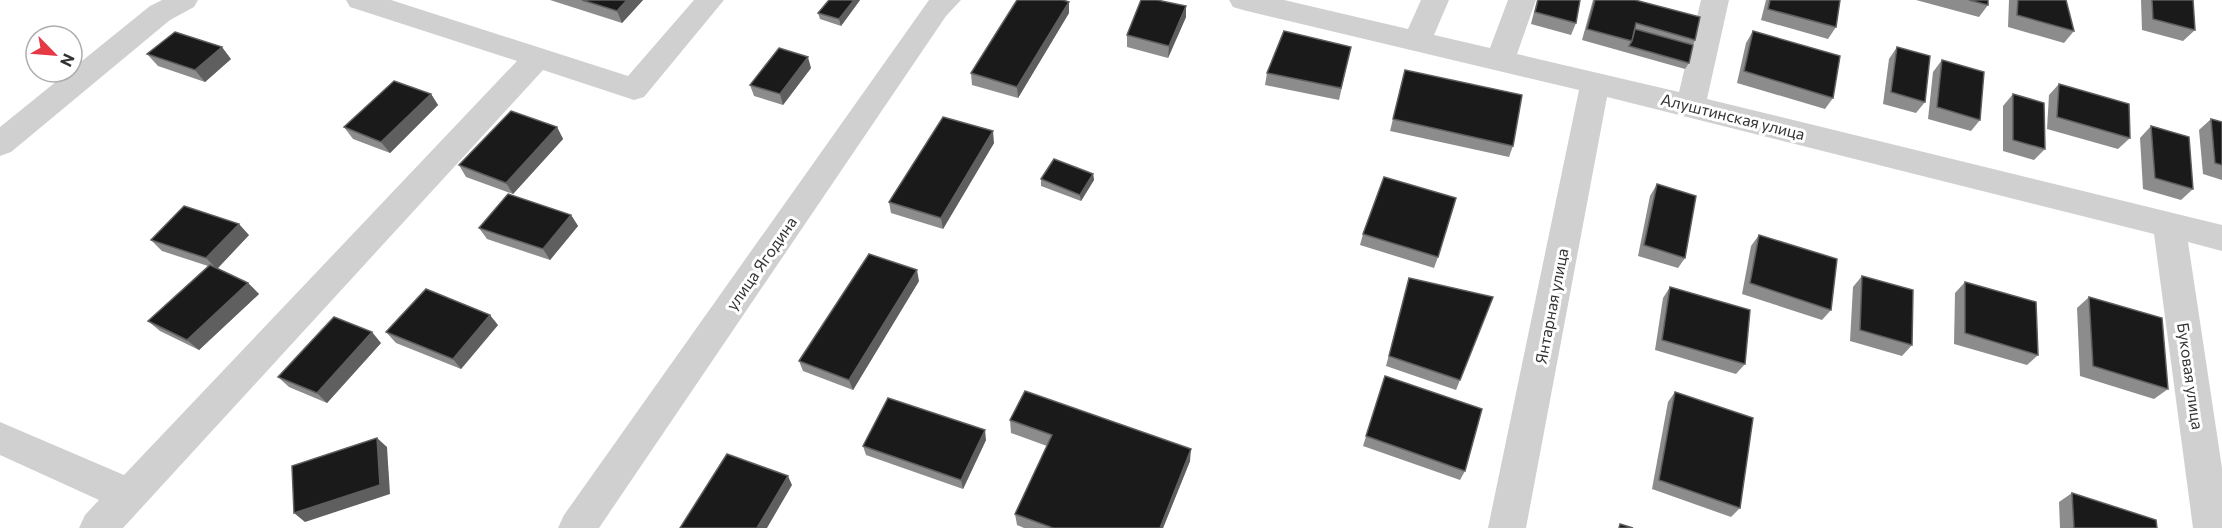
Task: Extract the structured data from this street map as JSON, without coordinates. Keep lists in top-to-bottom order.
{
  "streets": {
    "street": [
      "Алуштинская улица",
      "улица Ягодина",
      "Янтарная улица",
      "Буковая улица"
    ]
  },
  "crossings": [
    ["Алуштинская улица", "Янтарная улица"],
    ["Алуштинская улица", "Буковая улица"]
  ],
  "north": "bottom right"
}
